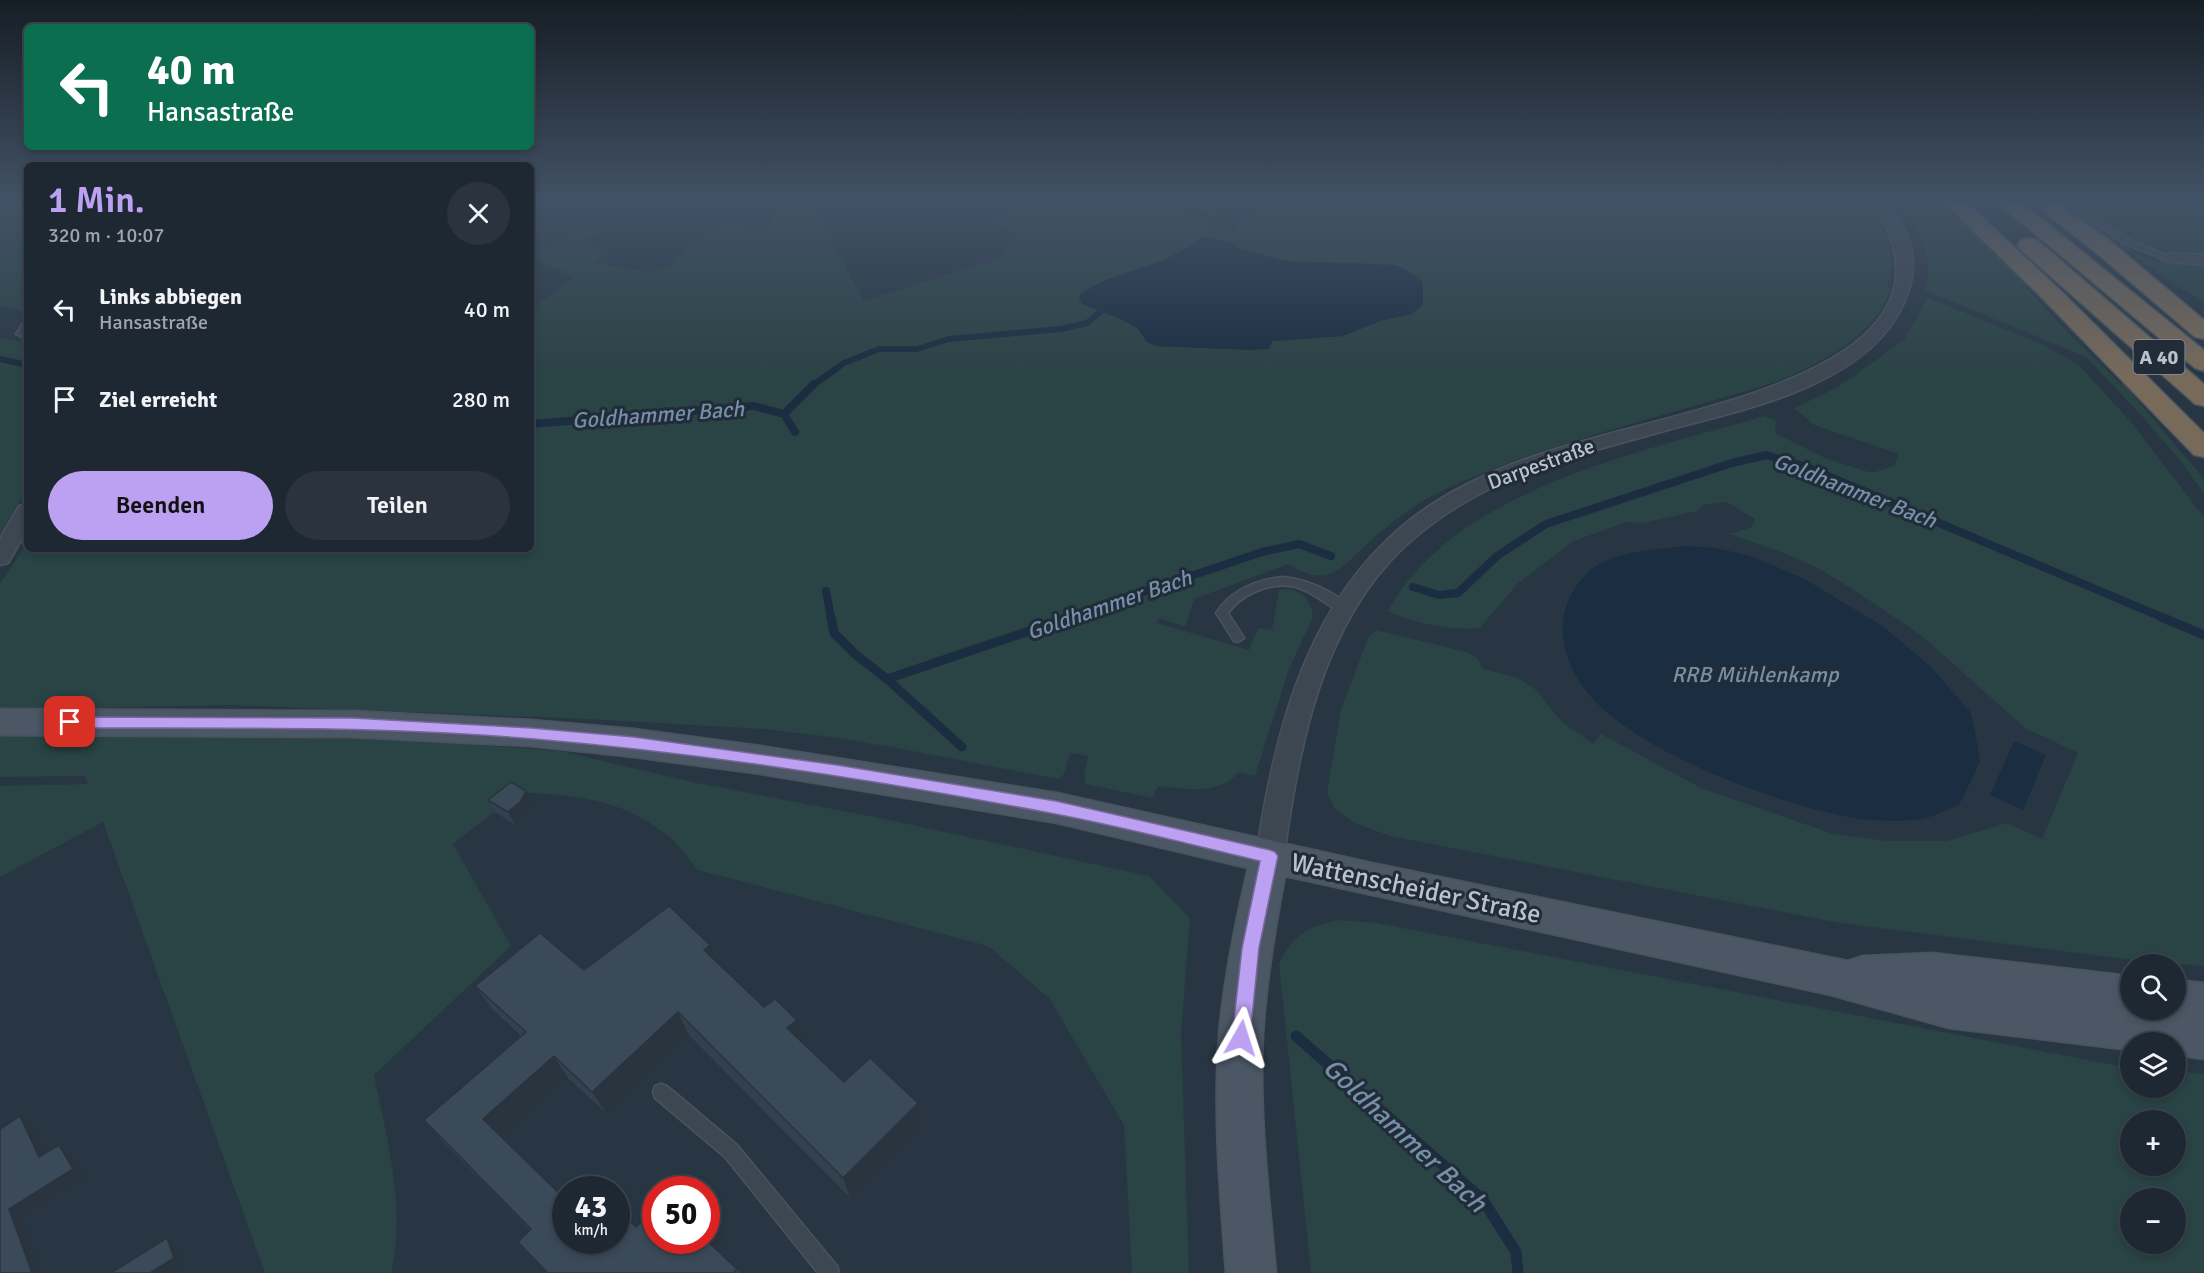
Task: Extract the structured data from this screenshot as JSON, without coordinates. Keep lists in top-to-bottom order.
{
  "streets": {
    "highway": ["A 40"],
    "main road": ["Wattenscheider Straße"],
    "street": ["Darpestraße"]
  },
  "crossings": [
    ["Darpestraße", "Wattenscheider Straße"]
  ],
  "water": ["Goldhammer Bach", "RRB Mühlenkamp"],
  "page": {
    "turn": ["40 m", "Hansastraße"],
    "heading": ["1 Min.", "320 m · 10:07"],
    "list": [
      {
        "name": "Links abbiegen",
        "note": "Hansastraße",
        "value": "40 m"
      },
      {
        "name": "Ziel erreicht",
        "value": "280 m"
      }
    ],
    "buttons": ["Beenden", "Teilen"],
    "map_buttons": ["+", "−"],
    "speed": "43 km/h",
    "limit": "50"
  }
}
